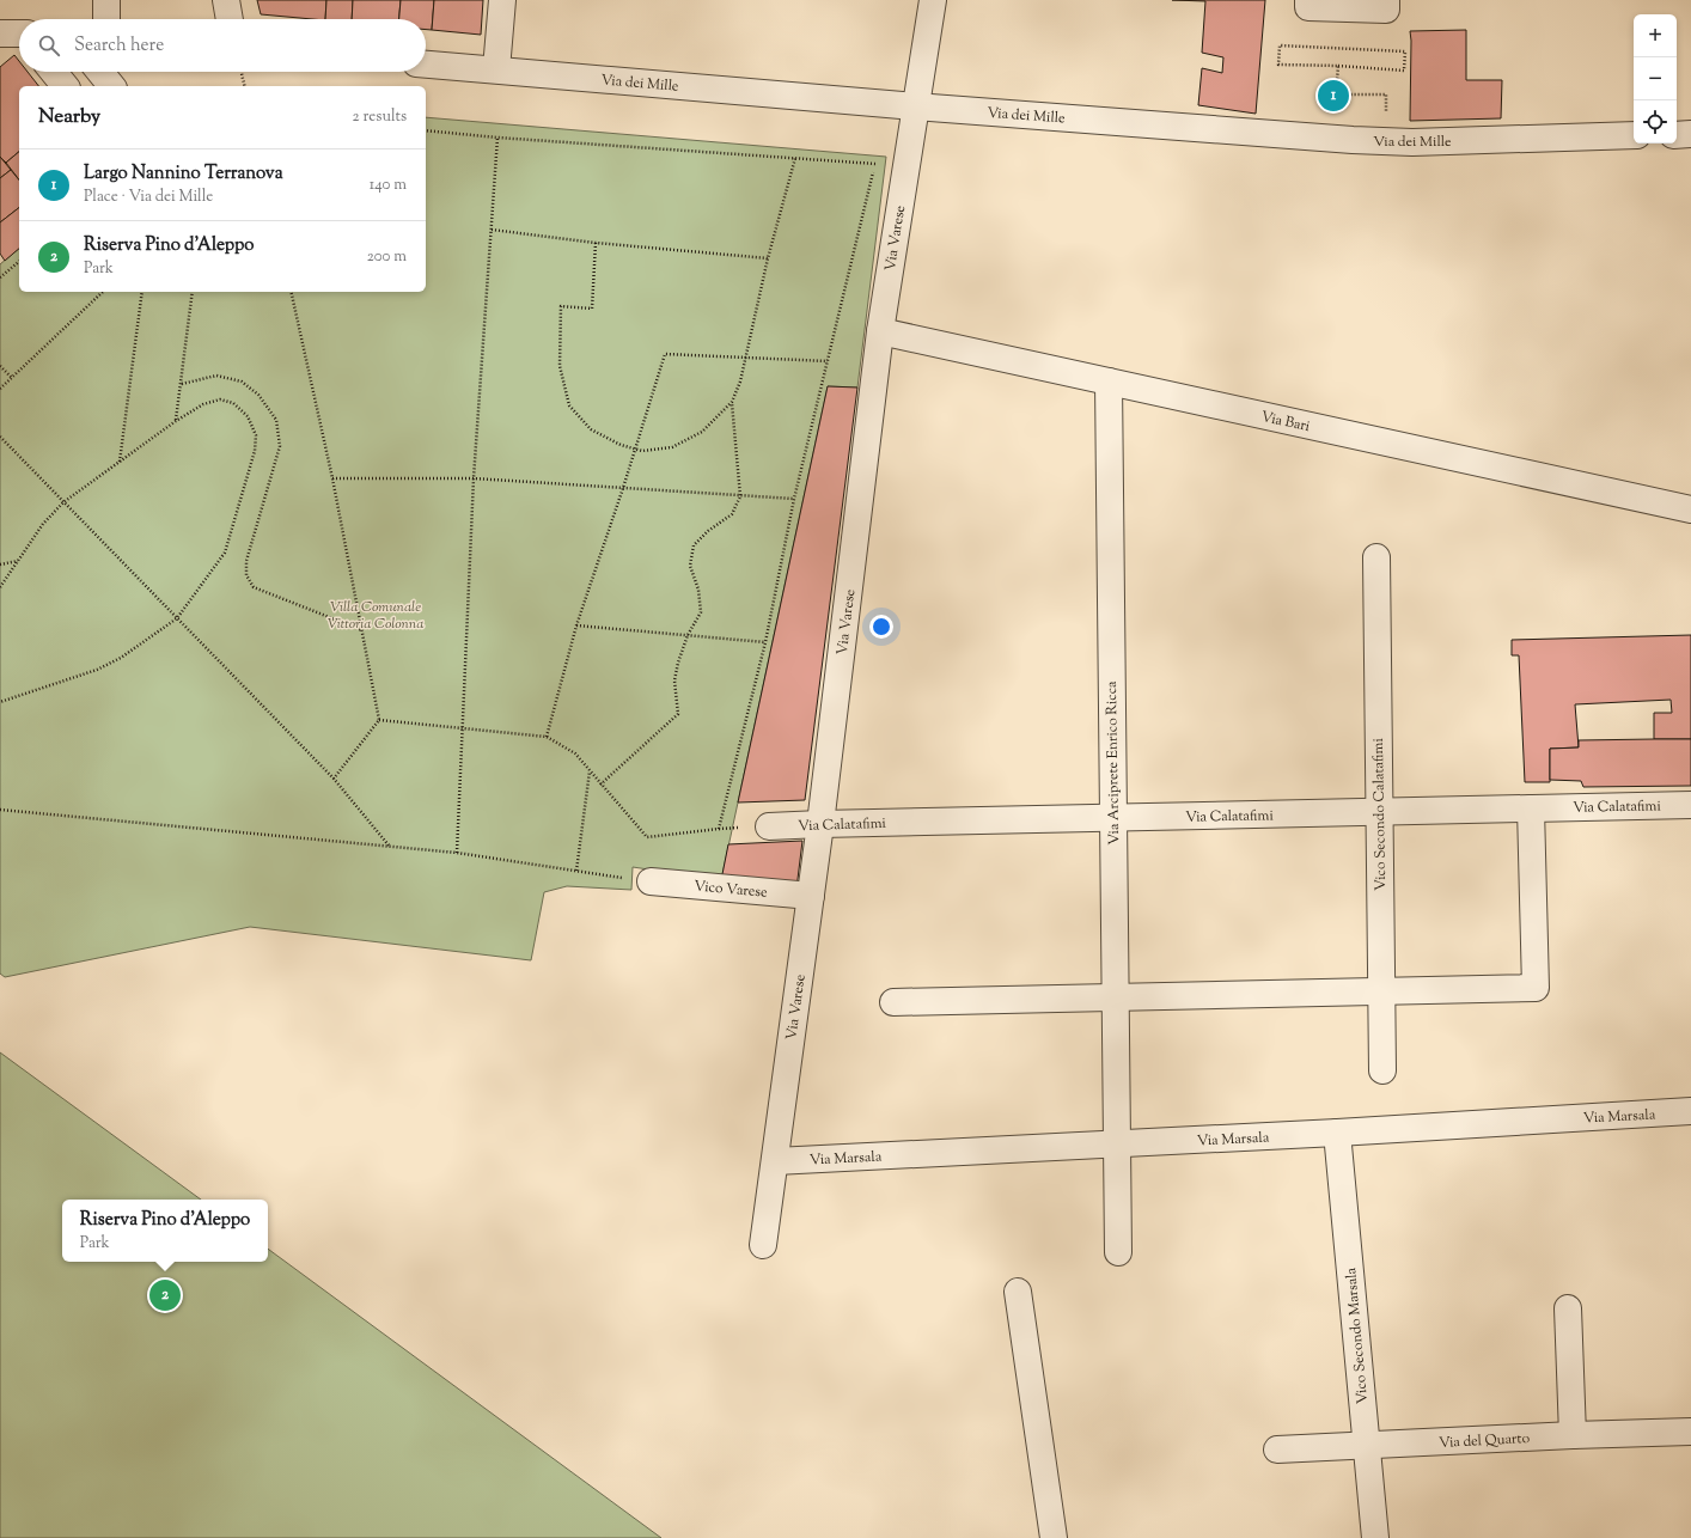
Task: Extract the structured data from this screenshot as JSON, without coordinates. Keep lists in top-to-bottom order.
{
  "streets": {
    "street": [
      "Via dei Mille",
      "Via Varese",
      "Via Bari",
      "Via Arciprete Enrico Ricca",
      "Via Calatafimi",
      "Vico Secondo Calatafimi",
      "Vico Varese",
      "Via Marsala",
      "Vico Secondo Marsala",
      "Via del Quarto"
    ]
  },
  "crossings": [
    ["Via dei Mille", "Via Varese"],
    ["Via Varese", "Via Bari"],
    ["Via Varese", "Via Calatafimi"],
    ["Via Varese", "Vico Varese"],
    ["Via Varese", "Via Marsala"],
    ["Via Bari", "Via Arciprete Enrico Ricca"],
    ["Via Arciprete Enrico Ricca", "Via Calatafimi"],
    ["Via Arciprete Enrico Ricca", "Via Marsala"],
    ["Via Calatafimi", "Vico Secondo Calatafimi"],
    ["Via Marsala", "Vico Secondo Marsala"],
    ["Vico Secondo Marsala", "Via del Quarto"]
  ],
  "parks": ["Villa Comunale Vittoria Colonna"],
  "page": {
    "map_buttons": ["+", "−"],
    "search": "Search here",
    "pins": ["1", "2"],
    "heading": ["Nearby", "2 results"],
    "list": [
      {
        "mark": "1",
        "name": "Largo Nannino Terranova",
        "note": "Place · Via dei Mille",
        "value": "140 m"
      },
      {
        "mark": "2",
        "name": "Riserva Pino d'Aleppo",
        "note": "Park",
        "value": "200 m"
      }
    ],
    "popup": ["Riserva Pino d'Aleppo", "Park"]
  }
}
